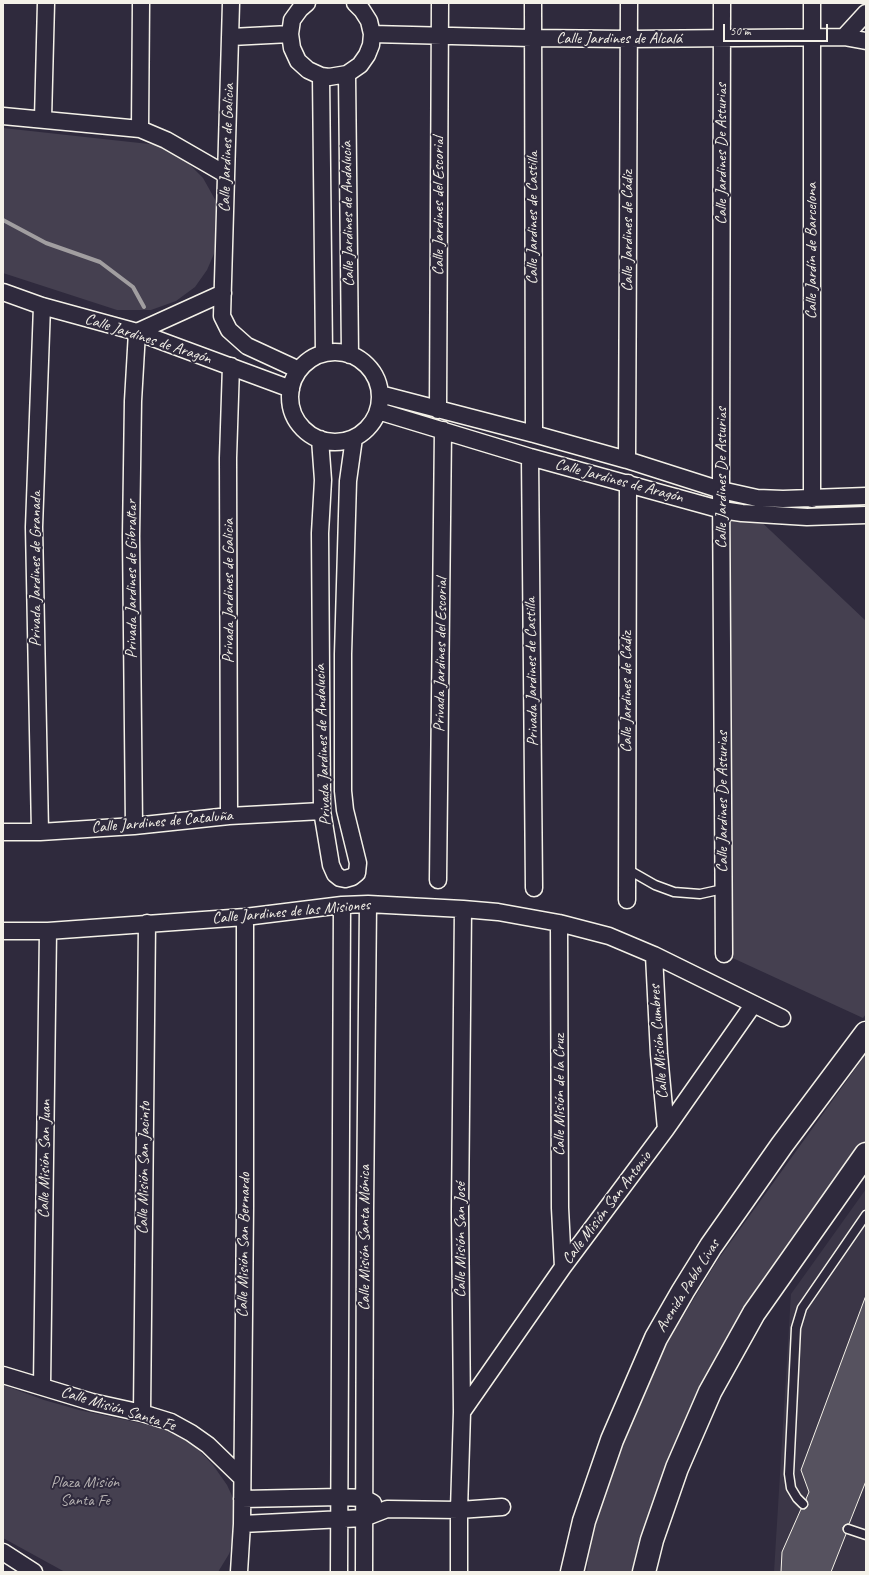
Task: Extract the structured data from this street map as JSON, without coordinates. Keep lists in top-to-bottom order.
{
  "streets": {
    "main road": ["Avenida Pablo Livas"],
    "street": [
      "Calle Jardines de Alcalá",
      "Calle Jardines de Galicia",
      "Calle Jardines De Asturias",
      "Calle Jardines del Escorial",
      "Calle Jardines de Andalucía",
      "Calle Jardines de Castilla",
      "Calle Jardines de Cádiz",
      "Calle Jardín de Barcelona",
      "Calle Jardines de Aragón",
      "Privada Jardines de Granada",
      "Privada Jardines de Gibraltar",
      "Privada Jardines de Galicia",
      "Privada Jardines del Escorial",
      "Privada Jardines de Castilla",
      "Privada Jardines de Andalucía",
      "Calle Jardines de Cataluña",
      "Calle Jardines de las Misiones",
      "Calle Misión Cumbres",
      "Calle Misión de la Cruz",
      "Calle Misión San Juan",
      "Calle Misión San Jacinto",
      "Calle Misión San Antonio",
      "Calle Misión Santa Mónica",
      "Calle Misión San José",
      "Calle Misión San Bernardo",
      "Calle Misión Santa Fe"
    ]
  },
  "crossings": [
    ["Calle Jardines de Alcalá", "Calle Jardines De Asturias"],
    ["Calle Jardines de Alcalá", "Calle Jardines del Escorial"],
    ["Calle Jardines de Alcalá", "Calle Jardines de Castilla"],
    ["Calle Jardines de Alcalá", "Calle Jardines de Cádiz"],
    ["Calle Jardines de Alcalá", "Calle Jardín de Barcelona"],
    ["Calle Jardines de Galicia", "Calle Jardines de Andalucía"],
    ["Calle Jardines de Galicia", "Calle Jardines de Aragón"],
    ["Calle Jardines de Galicia", "Privada Jardines de Andalucía"],
    ["Calle Jardines De Asturias", "Calle Jardines de Aragón"],
    ["Calle Jardines del Escorial", "Calle Jardines de Aragón"],
    ["Calle Jardines de Andalucía", "Calle Jardines de Aragón"],
    ["Calle Jardines de Andalucía", "Privada Jardines de Andalucía"],
    ["Calle Jardines de Castilla", "Calle Jardines de Aragón"],
    ["Calle Jardines de Cádiz", "Calle Jardines de Aragón"],
    ["Calle Jardín de Barcelona", "Calle Jardines de Aragón"],
    ["Calle Jardines de Aragón", "Privada Jardines de Granada"],
    ["Calle Jardines de Aragón", "Privada Jardines de Gibraltar"],
    ["Calle Jardines de Aragón", "Privada Jardines de Galicia"],
    ["Calle Jardines de Aragón", "Privada Jardines del Escorial"],
    ["Calle Jardines de Aragón", "Privada Jardines de Castilla"],
    ["Calle Jardines de Aragón", "Privada Jardines de Andalucía"],
    ["Privada Jardines de Granada", "Calle Jardines de Cataluña"],
    ["Privada Jardines de Gibraltar", "Calle Jardines de Cataluña"],
    ["Privada Jardines de Galicia", "Calle Jardines de Cataluña"],
    ["Privada Jardines de Andalucía", "Calle Jardines de Cataluña"],
    ["Calle Jardines de las Misiones", "Calle Misión Cumbres"],
    ["Calle Jardines de las Misiones", "Calle Misión de la Cruz"],
    ["Calle Jardines de las Misiones", "Calle Misión San Juan"],
    ["Calle Jardines de las Misiones", "Calle Misión San Jacinto"],
    ["Calle Jardines de las Misiones", "Calle Misión San Antonio"],
    ["Calle Jardines de las Misiones", "Calle Misión Santa Mónica"],
    ["Calle Jardines de las Misiones", "Calle Misión San José"],
    ["Calle Jardines de las Misiones", "Calle Misión San Bernardo"],
    ["Calle Misión Cumbres", "Calle Misión San Antonio"],
    ["Calle Misión de la Cruz", "Calle Misión San Antonio"],
    ["Calle Misión San Juan", "Calle Misión Santa Fe"],
    ["Calle Misión San Jacinto", "Calle Misión Santa Fe"],
    ["Calle Misión San Antonio", "Calle Misión San José"],
    ["Calle Misión San Bernardo", "Calle Misión Santa Fe"]
  ],
  "parks": ["Plaza Misión Santa Fe"],
  "scale_bar": "50 m"
}
